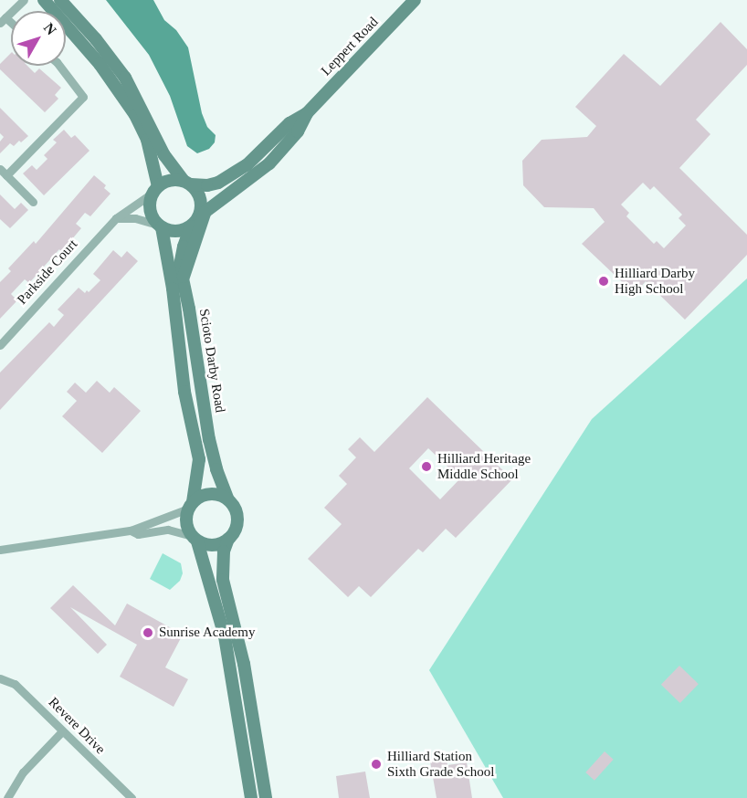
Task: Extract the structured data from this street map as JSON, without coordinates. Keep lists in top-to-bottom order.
{
  "streets": {
    "main road": ["Leppert Road", "Scioto Darby Road"],
    "street": ["Parkside Court", "Revere Drive"]
  },
  "crossings": [
    ["Leppert Road", "Parkside Court"],
    ["Leppert Road", "Scioto Darby Road"],
    ["Parkside Court", "Scioto Darby Road"]
  ],
  "places": [
    "Hilliard Darby High School",
    "Hilliard Heritage Middle School",
    "Sunrise Academy",
    "Hilliard Station Sixth Grade School"
  ],
  "north": "top right"
}
